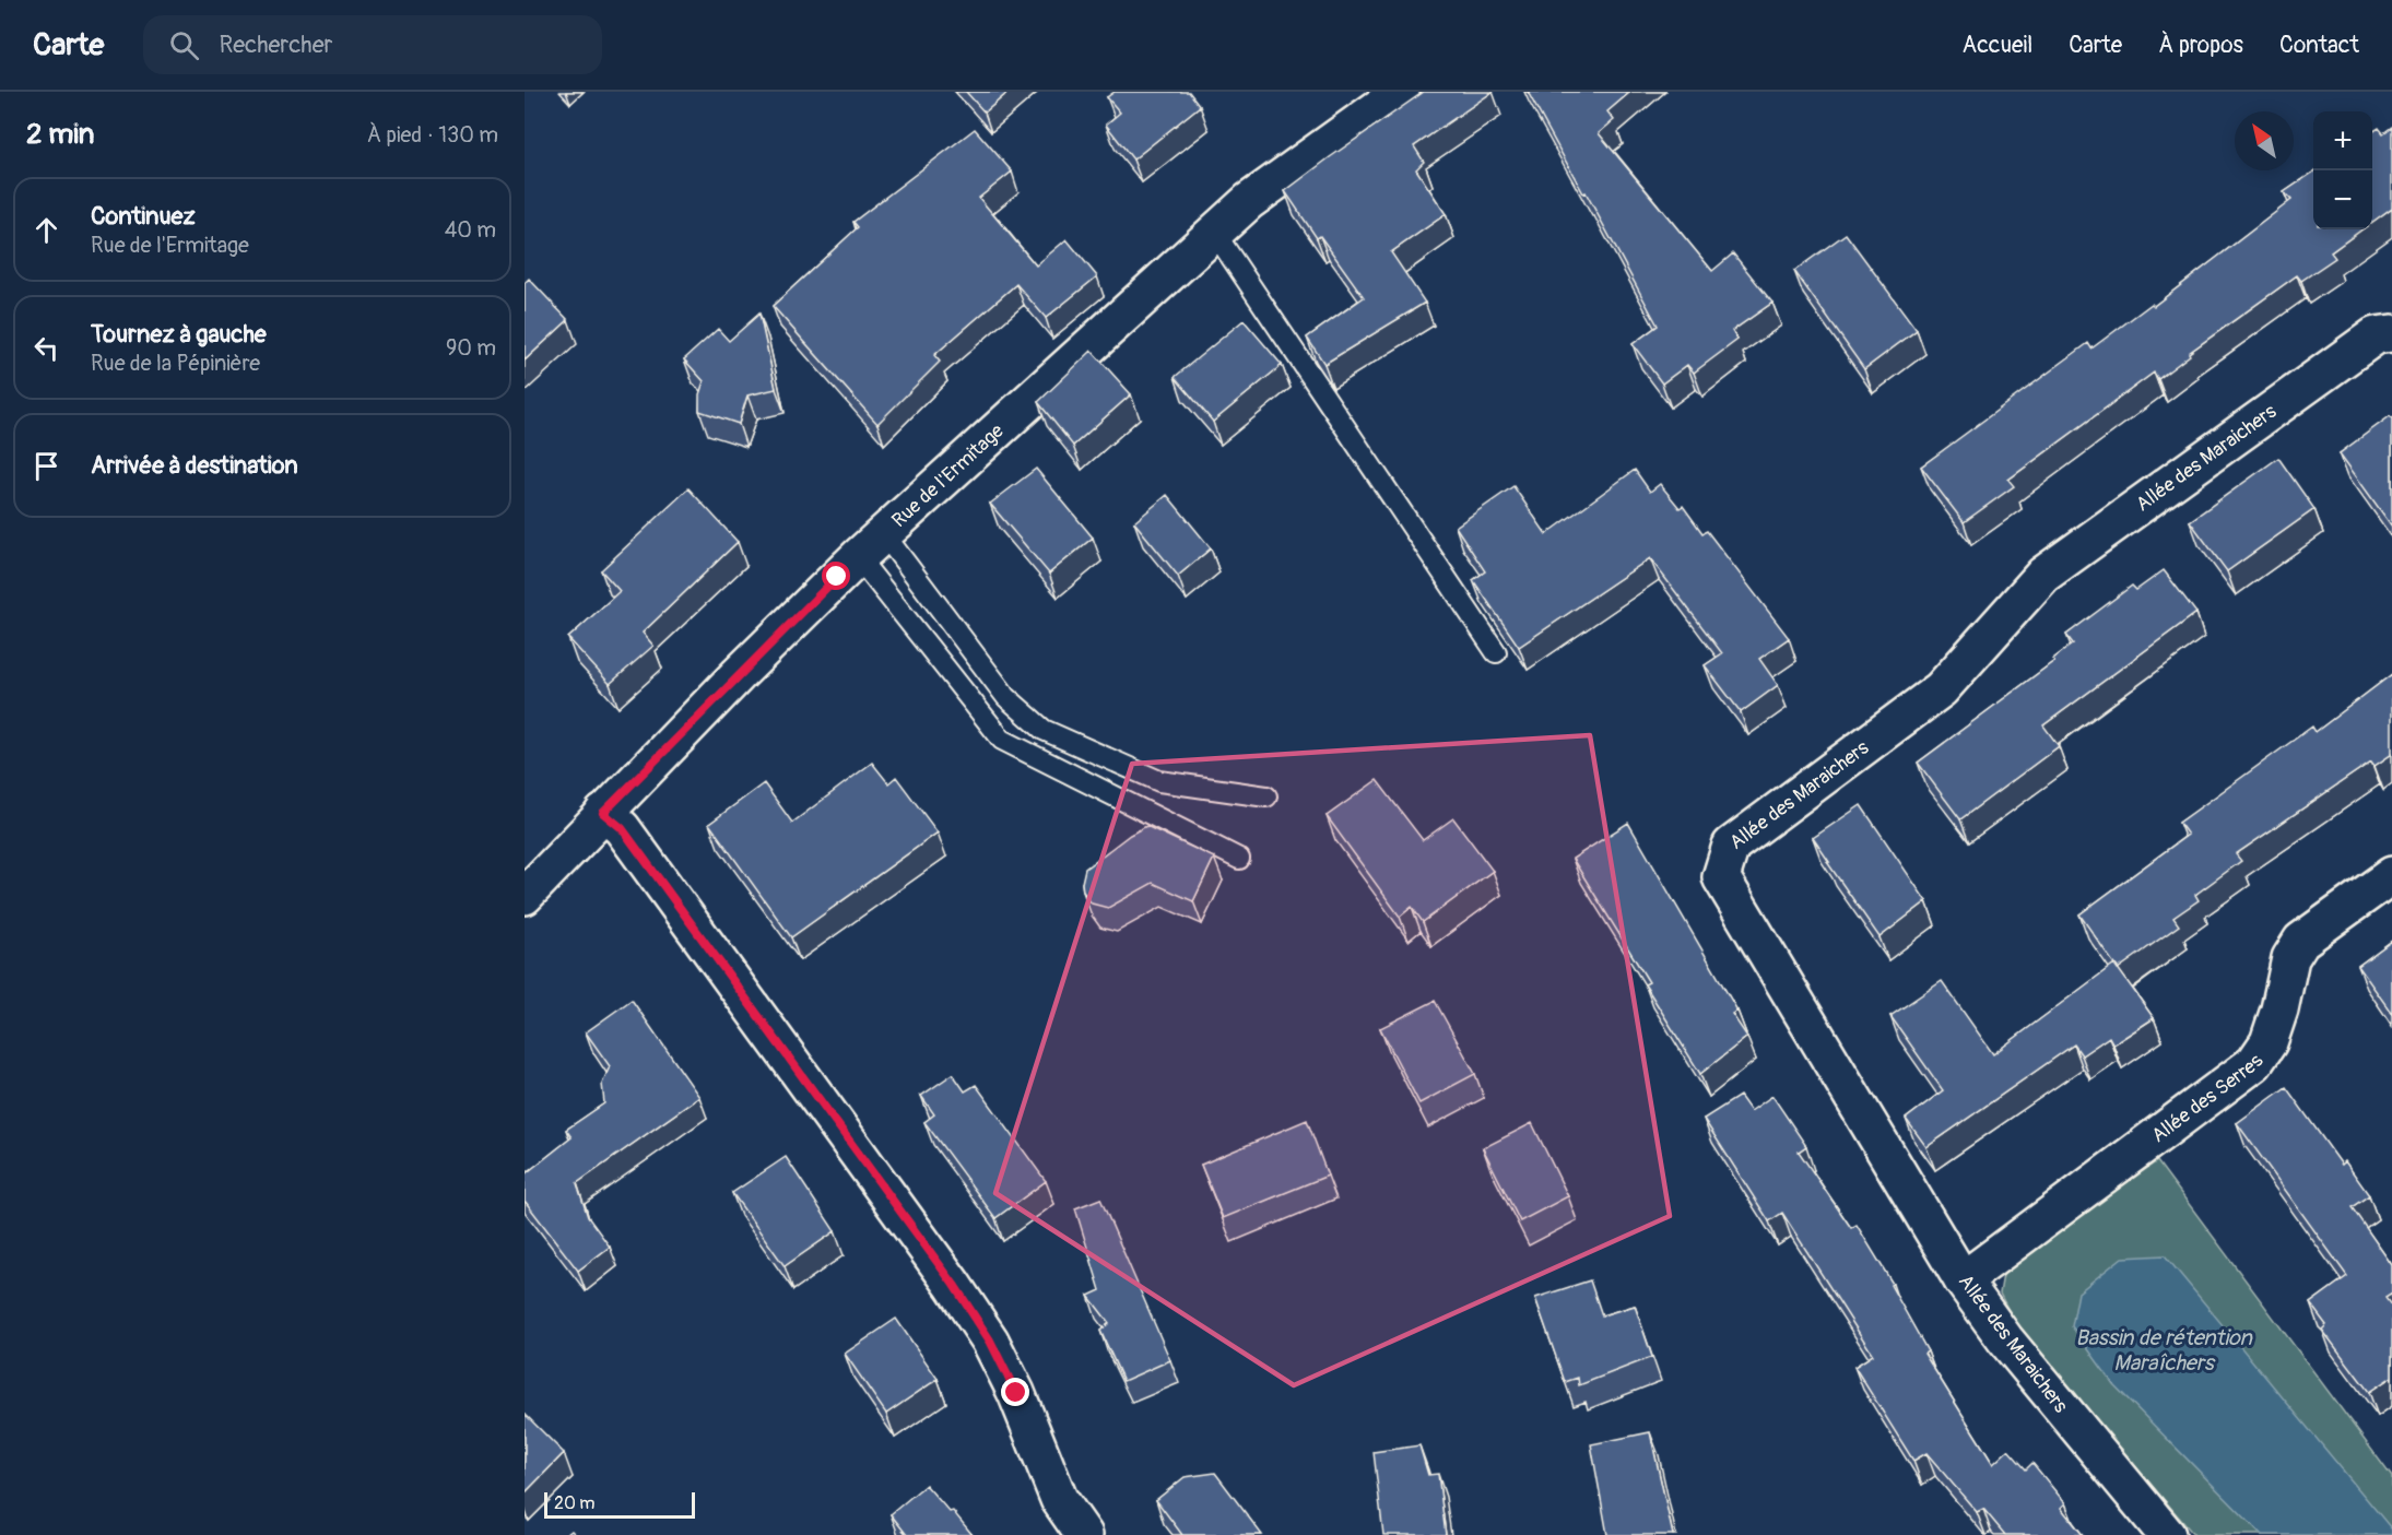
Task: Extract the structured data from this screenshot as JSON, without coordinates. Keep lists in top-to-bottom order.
{
  "streets": {
    "street": ["Allée des Maraichers", "Rue de l'Ermitage", "Allée des Serres"]
  },
  "crossings": [
    ["Allée des Maraichers", "Allée des Serres"]
  ],
  "water": ["Bassin de rétention Maraîchers"],
  "scale_bar": "20 m",
  "north": "top left",
  "page": {
    "header": "Carte",
    "search": "Rechercher",
    "nav": [
      "Accueil",
      "Carte",
      "À propos",
      "Contact"
    ],
    "heading": ["2 min", "À pied · 130 m"],
    "map_buttons": ["+", "−"],
    "list": [
      ["Continuez", "Rue de l'Ermitage", "40 m"],
      ["Tournez à gauche", "Rue de la Pépinière", "90 m"],
      "Arrivée à destination"
    ],
    "scale": "20 m"
  }
}
